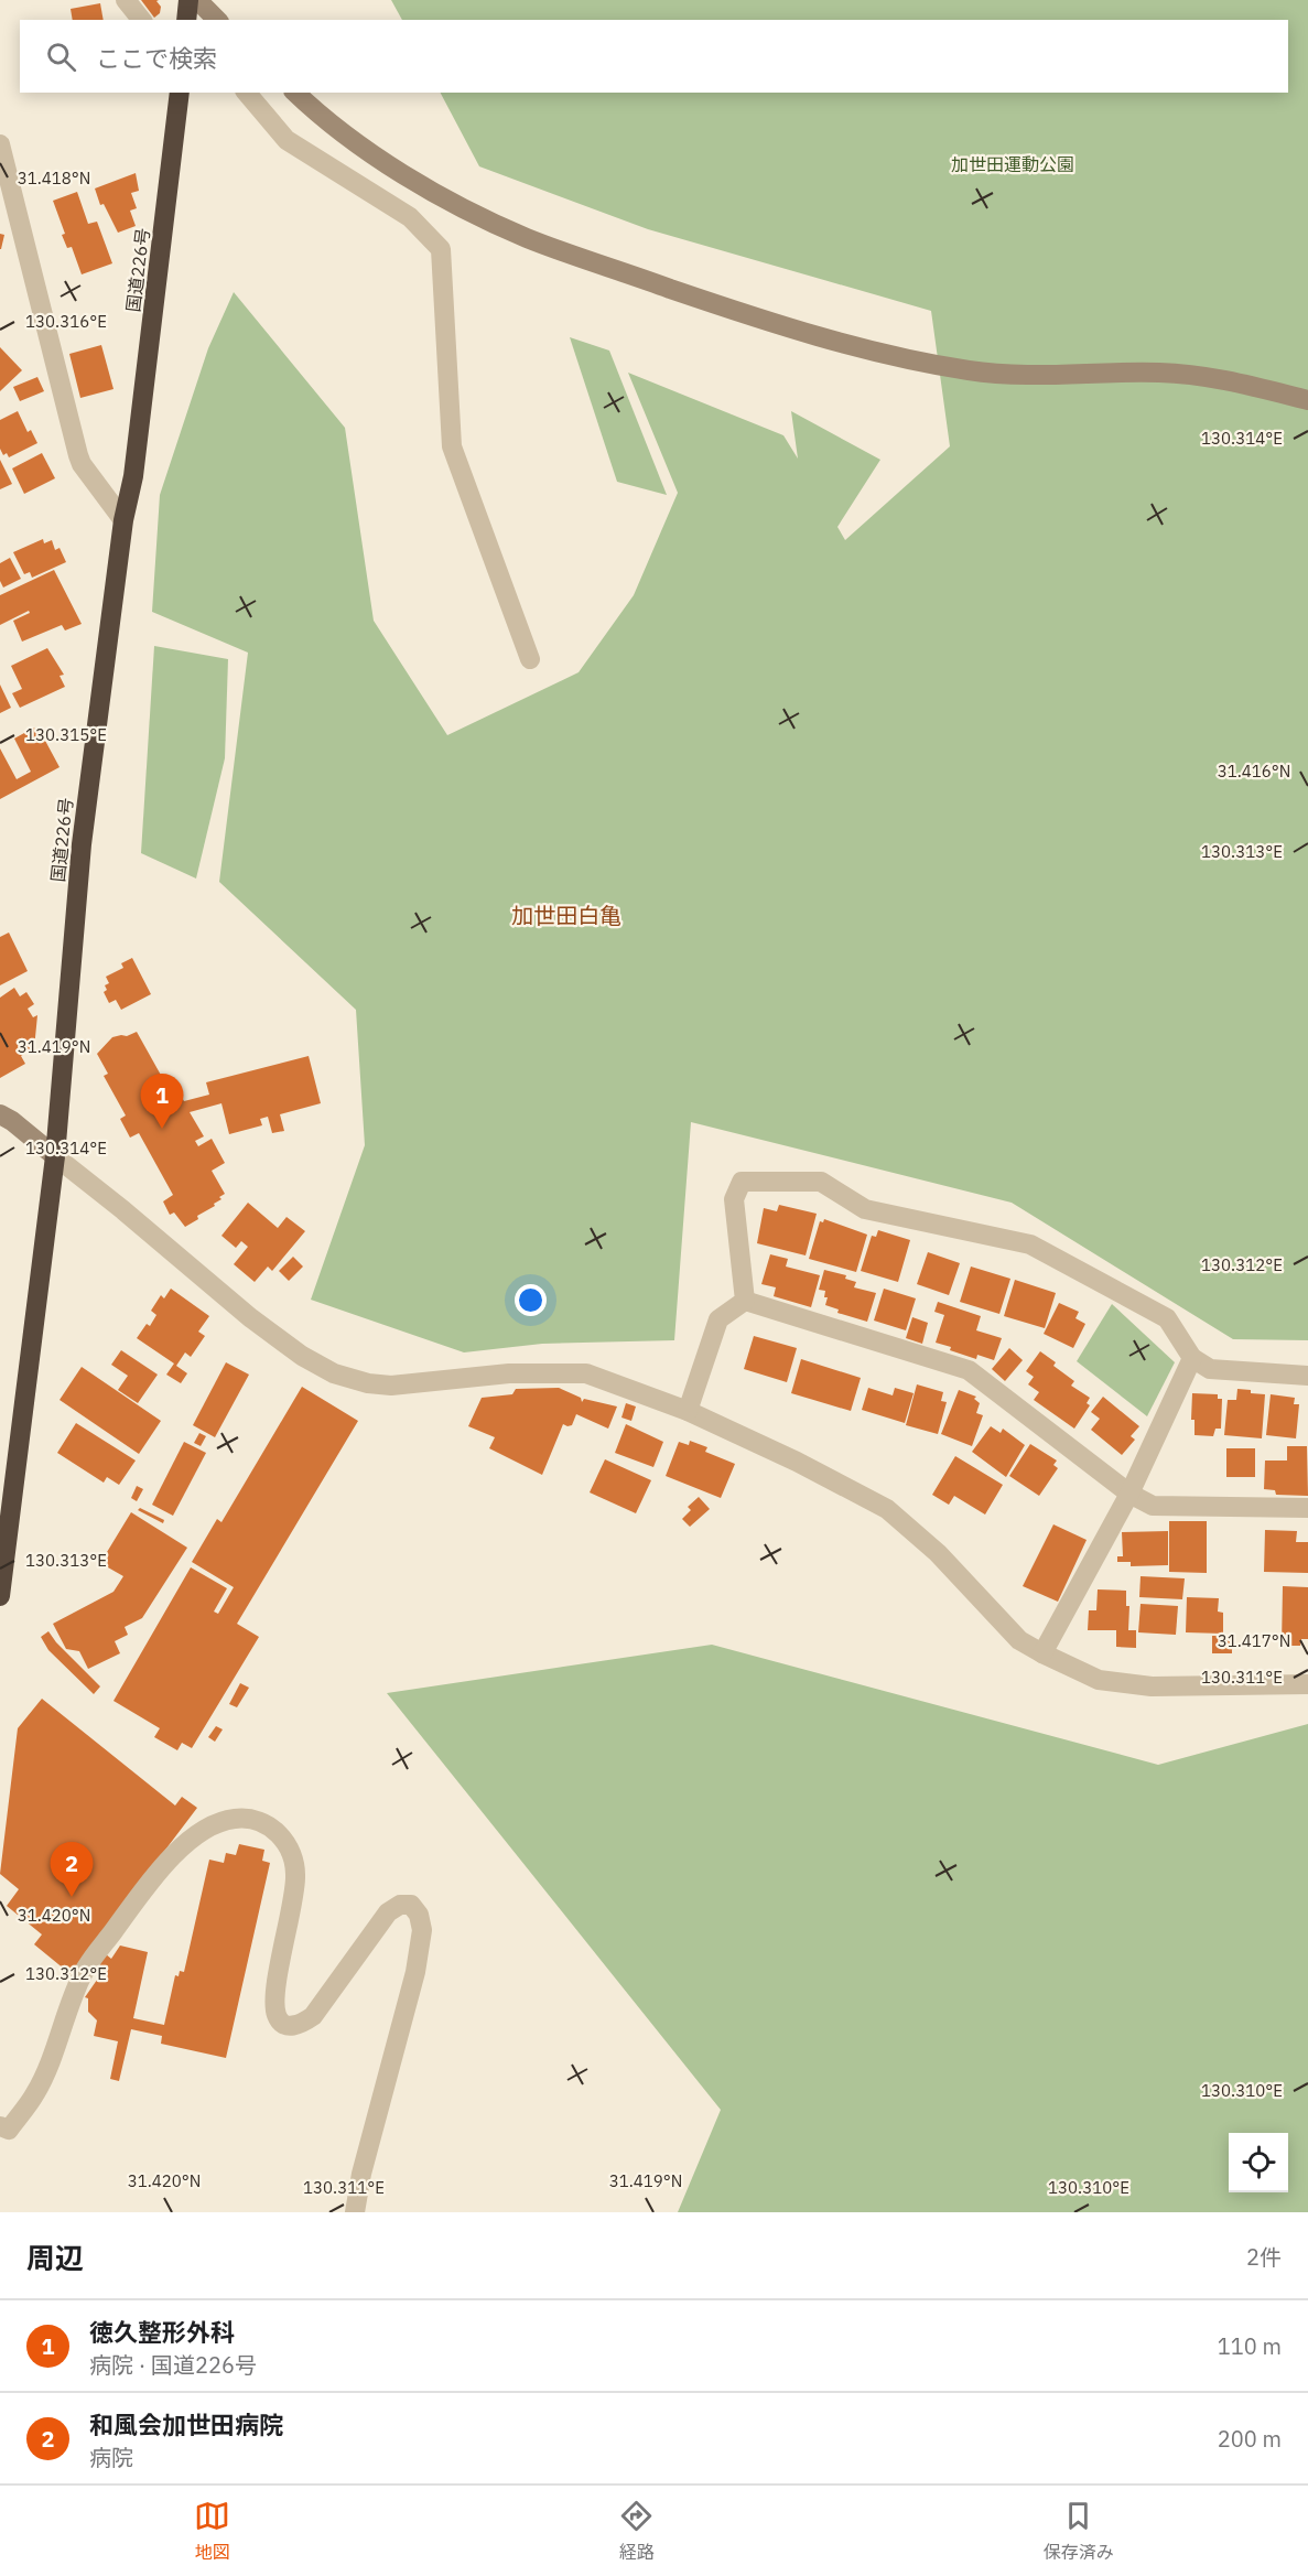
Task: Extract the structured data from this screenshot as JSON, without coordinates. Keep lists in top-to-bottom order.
{
  "streets": {
    "highway": ["国道226号"]
  },
  "districts": ["加世田白亀"],
  "parks": ["加世田運動公園"],
  "page": {
    "search": "ここで検索",
    "pins": ["1", "2"],
    "heading": ["周辺", "2件"],
    "list": [
      {
        "mark": "1",
        "name": "徳久整形外科",
        "note": "病院 · 国道226号",
        "value": "110 m"
      },
      {
        "mark": "2",
        "name": "和風会加世田病院",
        "note": "病院",
        "value": "200 m"
      }
    ],
    "nav": ["地図", "経路", "保存済み"]
  },
  "coordinates": [
    "31.418°N",
    "130.316°E",
    "130.314°E",
    "130.315°E",
    "31.416°N",
    "130.313°E",
    "31.419°N",
    "130.312°E",
    "31.417°N",
    "130.311°E",
    "31.420°N",
    "130.310°E"
  ]
}
